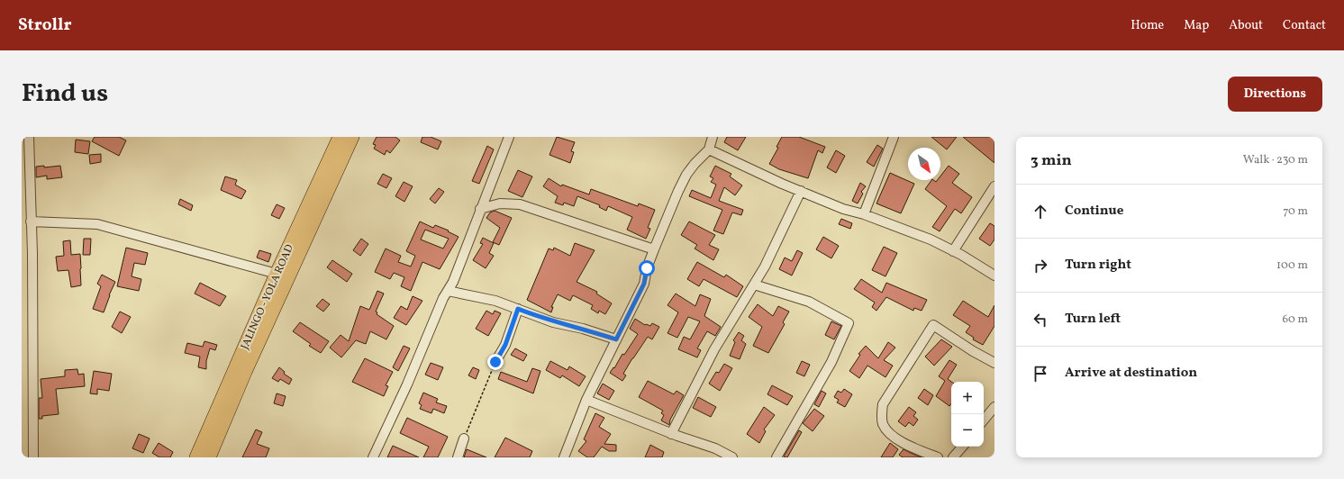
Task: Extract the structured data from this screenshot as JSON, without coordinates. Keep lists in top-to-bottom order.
{
  "streets": {
    "highway": ["JALINGO - YOLA ROAD"]
  },
  "north": "bottom right",
  "page": {
    "header": "Strollr",
    "nav": [
      "Home",
      "Map",
      "About",
      "Contact"
    ],
    "title": "Find us",
    "buttons": "Directions",
    "heading": ["3 min", "Walk · 230 m"],
    "list": [
      ["Continue", "70 m"],
      ["Turn right", "100 m"],
      ["Turn left", "60 m"],
      "Arrive at destination"
    ],
    "map_buttons": ["+", "−"]
  }
}
